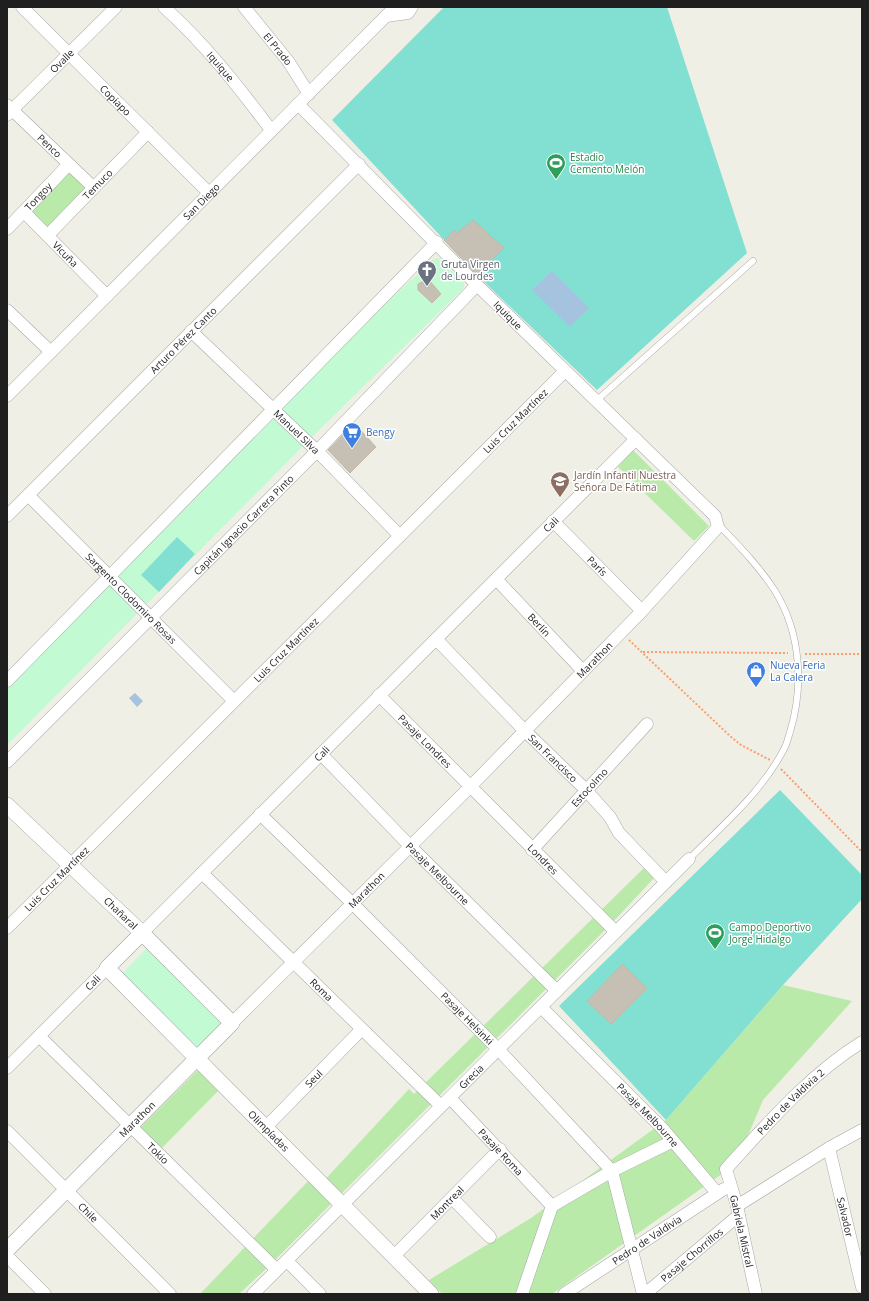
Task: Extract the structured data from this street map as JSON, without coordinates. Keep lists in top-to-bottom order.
{
  "streets": {
    "street": [
      "El Prado",
      "Ovalle",
      "Iquique",
      "Copiapo",
      "Penco",
      "Temuco",
      "Tongoy",
      "San Diego",
      "Vicuña",
      "Arturo Pérez Canto",
      "Luis Cruz Martínez",
      "Manuel Silva",
      "Cali",
      "Capitán Ignacio Carrera Pinto",
      "París",
      "Sargento Clodomiro Rosas",
      "Berlín",
      "Marathon",
      "Pasaje Londres",
      "San Francisco",
      "Estocolmo",
      "Londres",
      "Pasaje Melbourne",
      "Chañaral",
      "Roma",
      "Pasaje Helsinki",
      "Grecia",
      "Seul",
      "Pedro de Valdivia 2",
      "Olimpíadas",
      "Pasaje Roma",
      "Tokio",
      "Montreal",
      "Chile",
      "Salvador",
      "Gabriela Mistral",
      "Pedro de Valdivia",
      "Pasaje Chorrillos"
    ]
  },
  "crossings": [
    ["El Prado", "San Diego"],
    ["Ovalle", "Copiapo"],
    ["Ovalle", "Penco"],
    ["Iquique", "San Diego"],
    ["Iquique", "Arturo Pérez Canto"],
    ["Iquique", "Luis Cruz Martínez"],
    ["Iquique", "Cali"],
    ["Iquique", "Capitán Ignacio Carrera Pinto"],
    ["Iquique", "Marathon"],
    ["Copiapo", "Temuco"],
    ["Copiapo", "San Diego"],
    ["Penco", "Temuco"],
    ["Penco", "Tongoy"],
    ["Temuco", "Vicuña"],
    ["Tongoy", "Vicuña"],
    ["San Diego", "Vicuña"],
    ["Arturo Pérez Canto", "Manuel Silva"],
    ["Arturo Pérez Canto", "Sargento Clodomiro Rosas"],
    ["Luis Cruz Martínez", "Manuel Silva"],
    ["Luis Cruz Martínez", "Sargento Clodomiro Rosas"],
    ["Luis Cruz Martínez", "Chañaral"],
    ["Manuel Silva", "Capitán Ignacio Carrera Pinto"],
    ["Cali", "París"],
    ["Cali", "Berlín"],
    ["Cali", "Pasaje Londres"],
    ["Cali", "San Francisco"],
    ["Cali", "Pasaje Melbourne"],
    ["Cali", "Chañaral"],
    ["Cali", "Roma"],
    ["Cali", "Pasaje Helsinki"],
    ["Cali", "Olimpíadas"],
    ["Cali", "Tokio"],
    ["Capitán Ignacio Carrera Pinto", "Sargento Clodomiro Rosas"],
    ["París", "Marathon"],
    ["Berlín", "Marathon"],
    ["Marathon", "Pasaje Londres"],
    ["Marathon", "San Francisco"],
    ["Marathon", "Londres"],
    ["Marathon", "Pasaje Melbourne"],
    ["Marathon", "Chañaral"],
    ["Marathon", "Roma"],
    ["Marathon", "Pasaje Helsinki"],
    ["Marathon", "Olimpíadas"],
    ["Marathon", "Tokio"],
    ["Marathon", "Chile"],
    ["Pasaje Londres", "Londres"],
    ["San Francisco", "Estocolmo"],
    ["San Francisco", "Grecia"],
    ["Estocolmo", "Londres"],
    ["Londres", "Grecia"],
    ["Pasaje Melbourne", "Grecia"],
    ["Pasaje Melbourne", "Pedro de Valdivia"],
    ["Roma", "Grecia"],
    ["Roma", "Seul"],
    ["Pasaje Helsinki", "Grecia"],
    ["Pasaje Helsinki", "Pedro de Valdivia"],
    ["Pasaje Helsinki", "Pasaje Chorrillos"],
    ["Grecia", "Olimpíadas"],
    ["Grecia", "Pasaje Roma"],
    ["Grecia", "Tokio"],
    ["Seul", "Olimpíadas"],
    ["Pedro de Valdivia 2", "Gabriela Mistral"],
    ["Olimpíadas", "Montreal"],
    ["Pasaje Roma", "Montreal"],
    ["Gabriela Mistral", "Pedro de Valdivia"],
    ["Gabriela Mistral", "Pasaje Chorrillos"]
  ],
  "places": {
    "sports": ["Estadio Cemento Melón", "Campo Deportivo Jorge Hidalgo"],
    "church": ["Gruta Virgen de Lourdes"],
    "supermarket": ["Bengy"],
    "school or university": ["Jardín Infantil Nuestra Señora De Fátima"],
    "shop": ["Nueva Feria La Calera"]
  }
}
